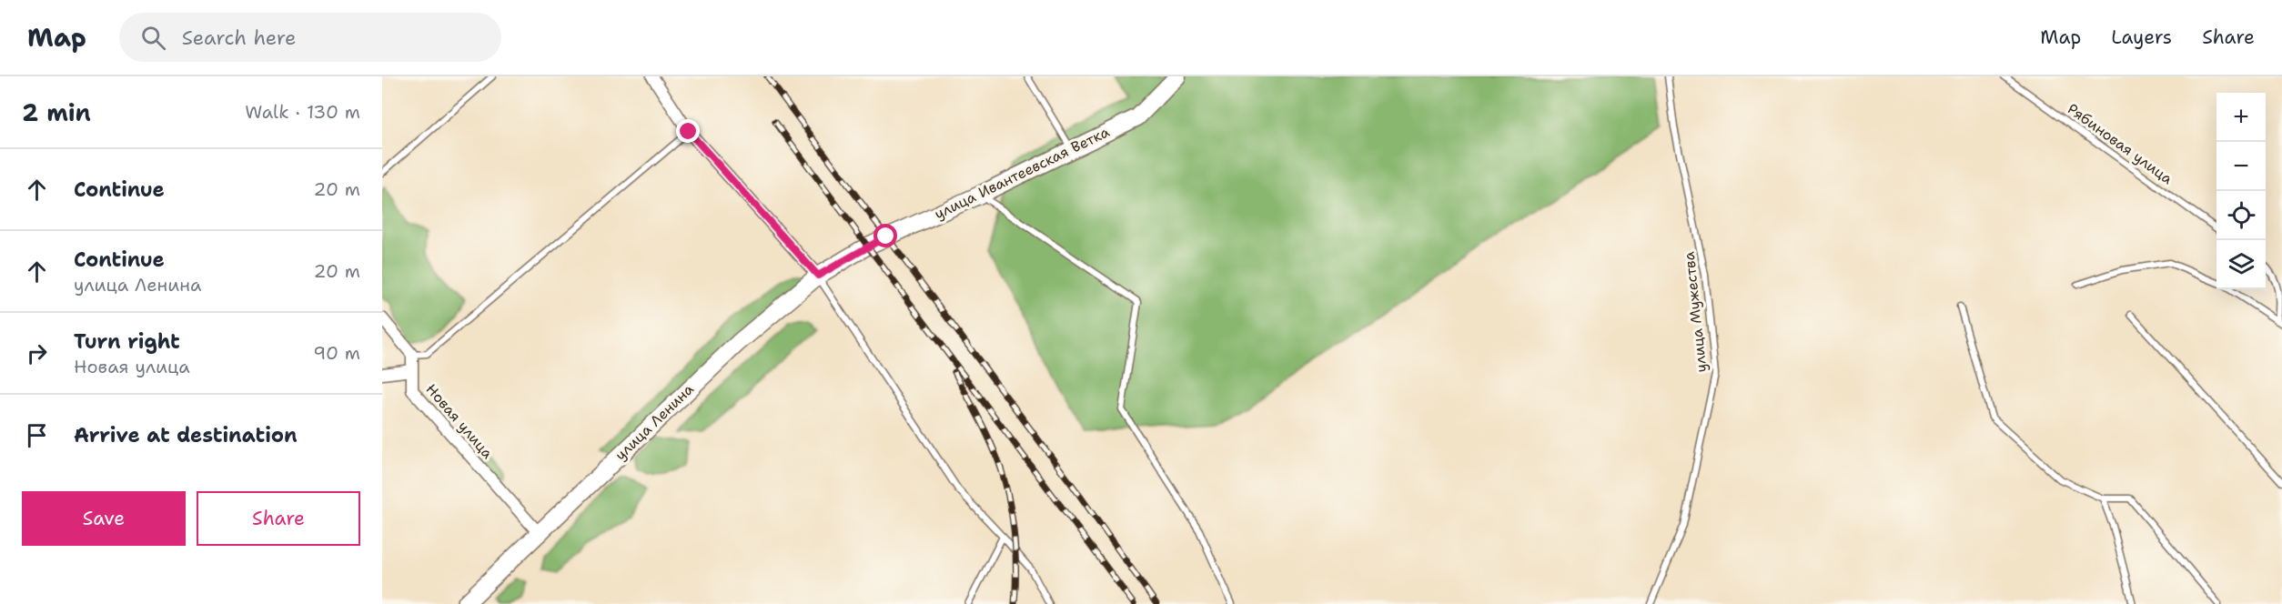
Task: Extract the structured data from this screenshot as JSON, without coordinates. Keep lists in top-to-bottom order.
{
  "streets": {
    "main road": ["улица Ивантеевская Ветка", "улица Ленина"],
    "street": ["Новая улица"],
    "lane": ["Рябиновая улица", "улица Мужества"]
  },
  "crossings": [
    ["улица Ивантеевская Ветка", "улица Ленина"],
    ["Новая улица", "улица Ленина"]
  ],
  "page": {
    "header": "Map",
    "search": "Search here",
    "nav": ["Map", "Layers", "Share"],
    "heading": ["2 min", "Walk · 130 m"],
    "map_buttons": ["+", "−"],
    "list": [
      ["Continue", "20 m"],
      ["Continue", "улица Ленина", "20 m"],
      ["Turn right", "Новая улица", "90 m"],
      "Arrive at destination"
    ],
    "buttons": ["Save", "Share"]
  }
}
